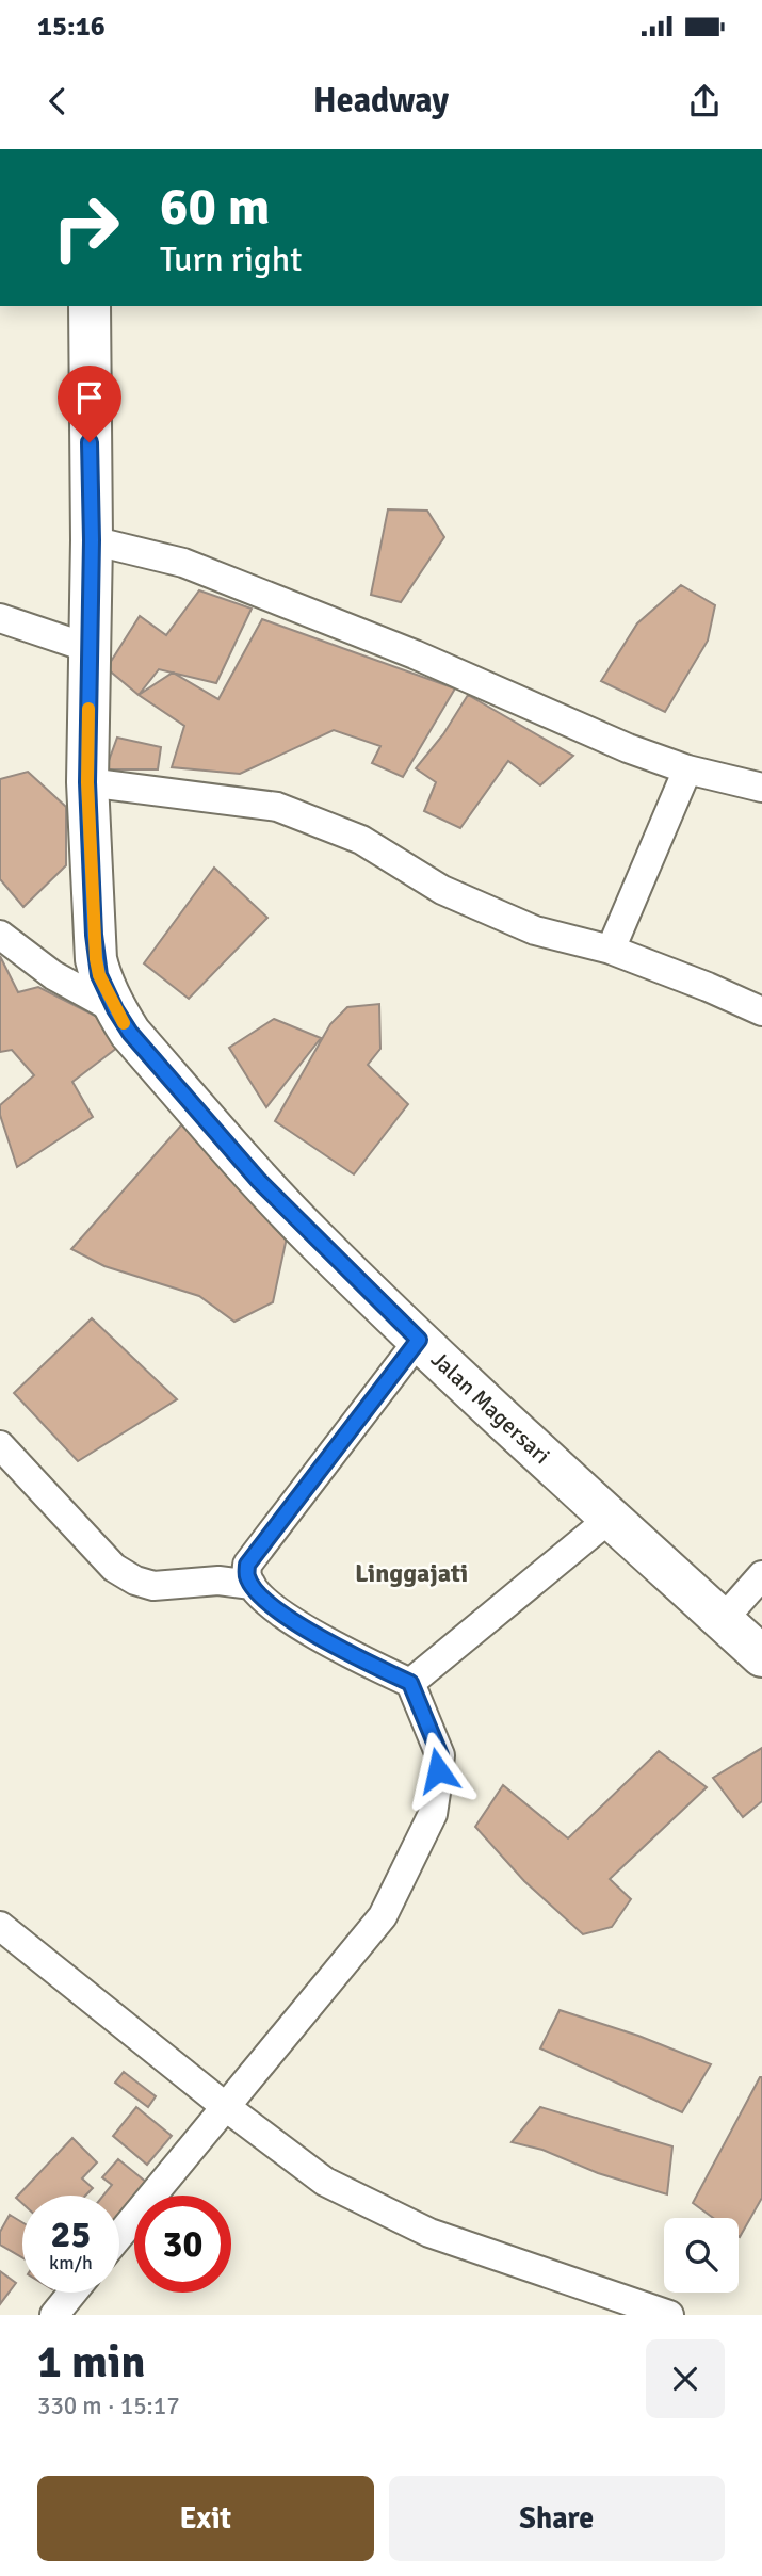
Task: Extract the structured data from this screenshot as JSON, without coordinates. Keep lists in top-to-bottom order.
{
  "streets": {
    "street": ["Jalan Magersari"]
  },
  "districts": ["Linggajati"],
  "page": {
    "status": "15:16",
    "header": "Headway",
    "turn": ["60 m", "Turn right"],
    "speed": "25 km/h",
    "limit": "30",
    "heading": ["1 min", "330 m · 15:17"],
    "buttons": ["Exit", "Share"]
  }
}
